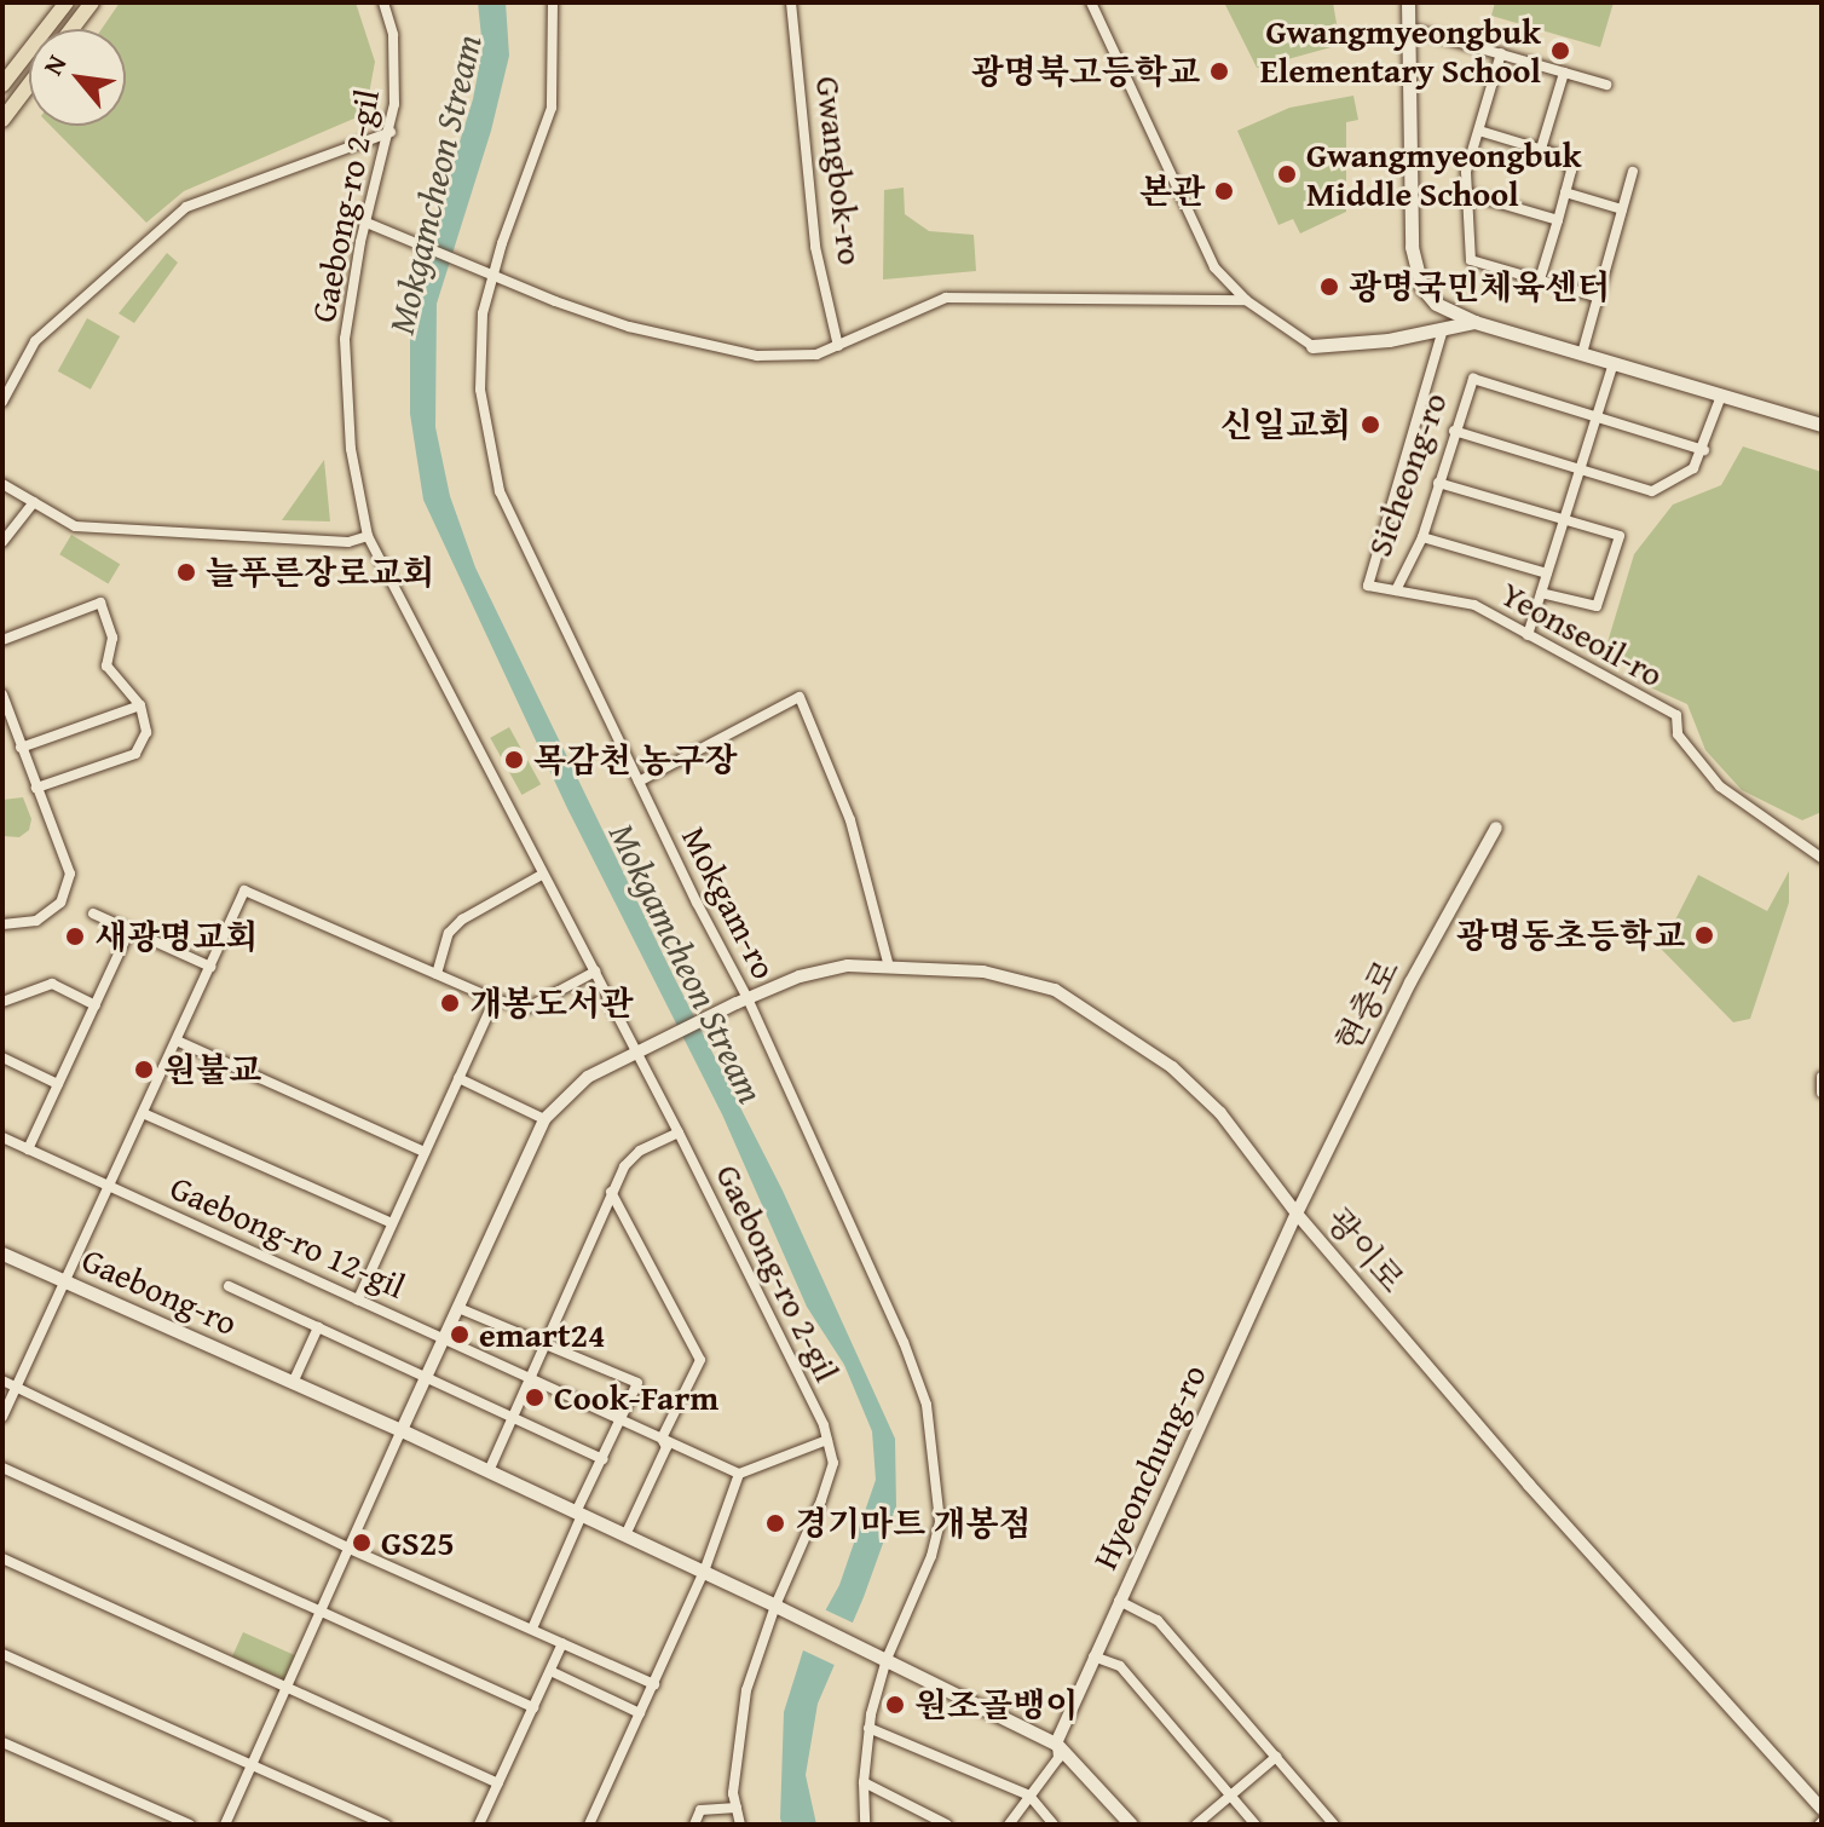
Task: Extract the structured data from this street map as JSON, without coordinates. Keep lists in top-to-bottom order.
{
  "streets": {
    "main road": ["Gaebong-ro"],
    "street": [
      "Gwangbok-ro",
      "Gaebong-ro 2-gil",
      "Sicheong-ro",
      "Yeonseoil-ro",
      "Mokgam-ro",
      "현충로",
      "Gaebong-ro 12-gil",
      "광이로",
      "Hyeonchung-ro"
    ]
  },
  "crossings": [
    ["Gaebong-ro 2-gil", "Gaebong-ro"],
    ["Sicheong-ro", "Yeonseoil-ro"],
    ["Mokgam-ro", "광이로"],
    ["Mokgam-ro", "Gaebong-ro"],
    ["현충로", "광이로"],
    ["현충로", "Hyeonchung-ro"],
    ["광이로", "Hyeonchung-ro"],
    ["Gaebong-ro", "Hyeonchung-ro"]
  ],
  "water": ["Mokgamcheon Stream"],
  "places": [
    "Gwangmyeongbuk Elementary School",
    "광명북고등학교",
    "Gwangmyeongbuk Middle School",
    "본관",
    "광명국민체육센터",
    "신일교회",
    "늘푸른장로교회",
    "목감천 농구장",
    "광명동초등학교",
    "새광명교회",
    "개봉도서관",
    "원불교",
    "emart24",
    "Cook-Farm",
    "경기마트 개봉점",
    "GS25",
    "원조골뱅이"
  ],
  "north": "top left"
}
